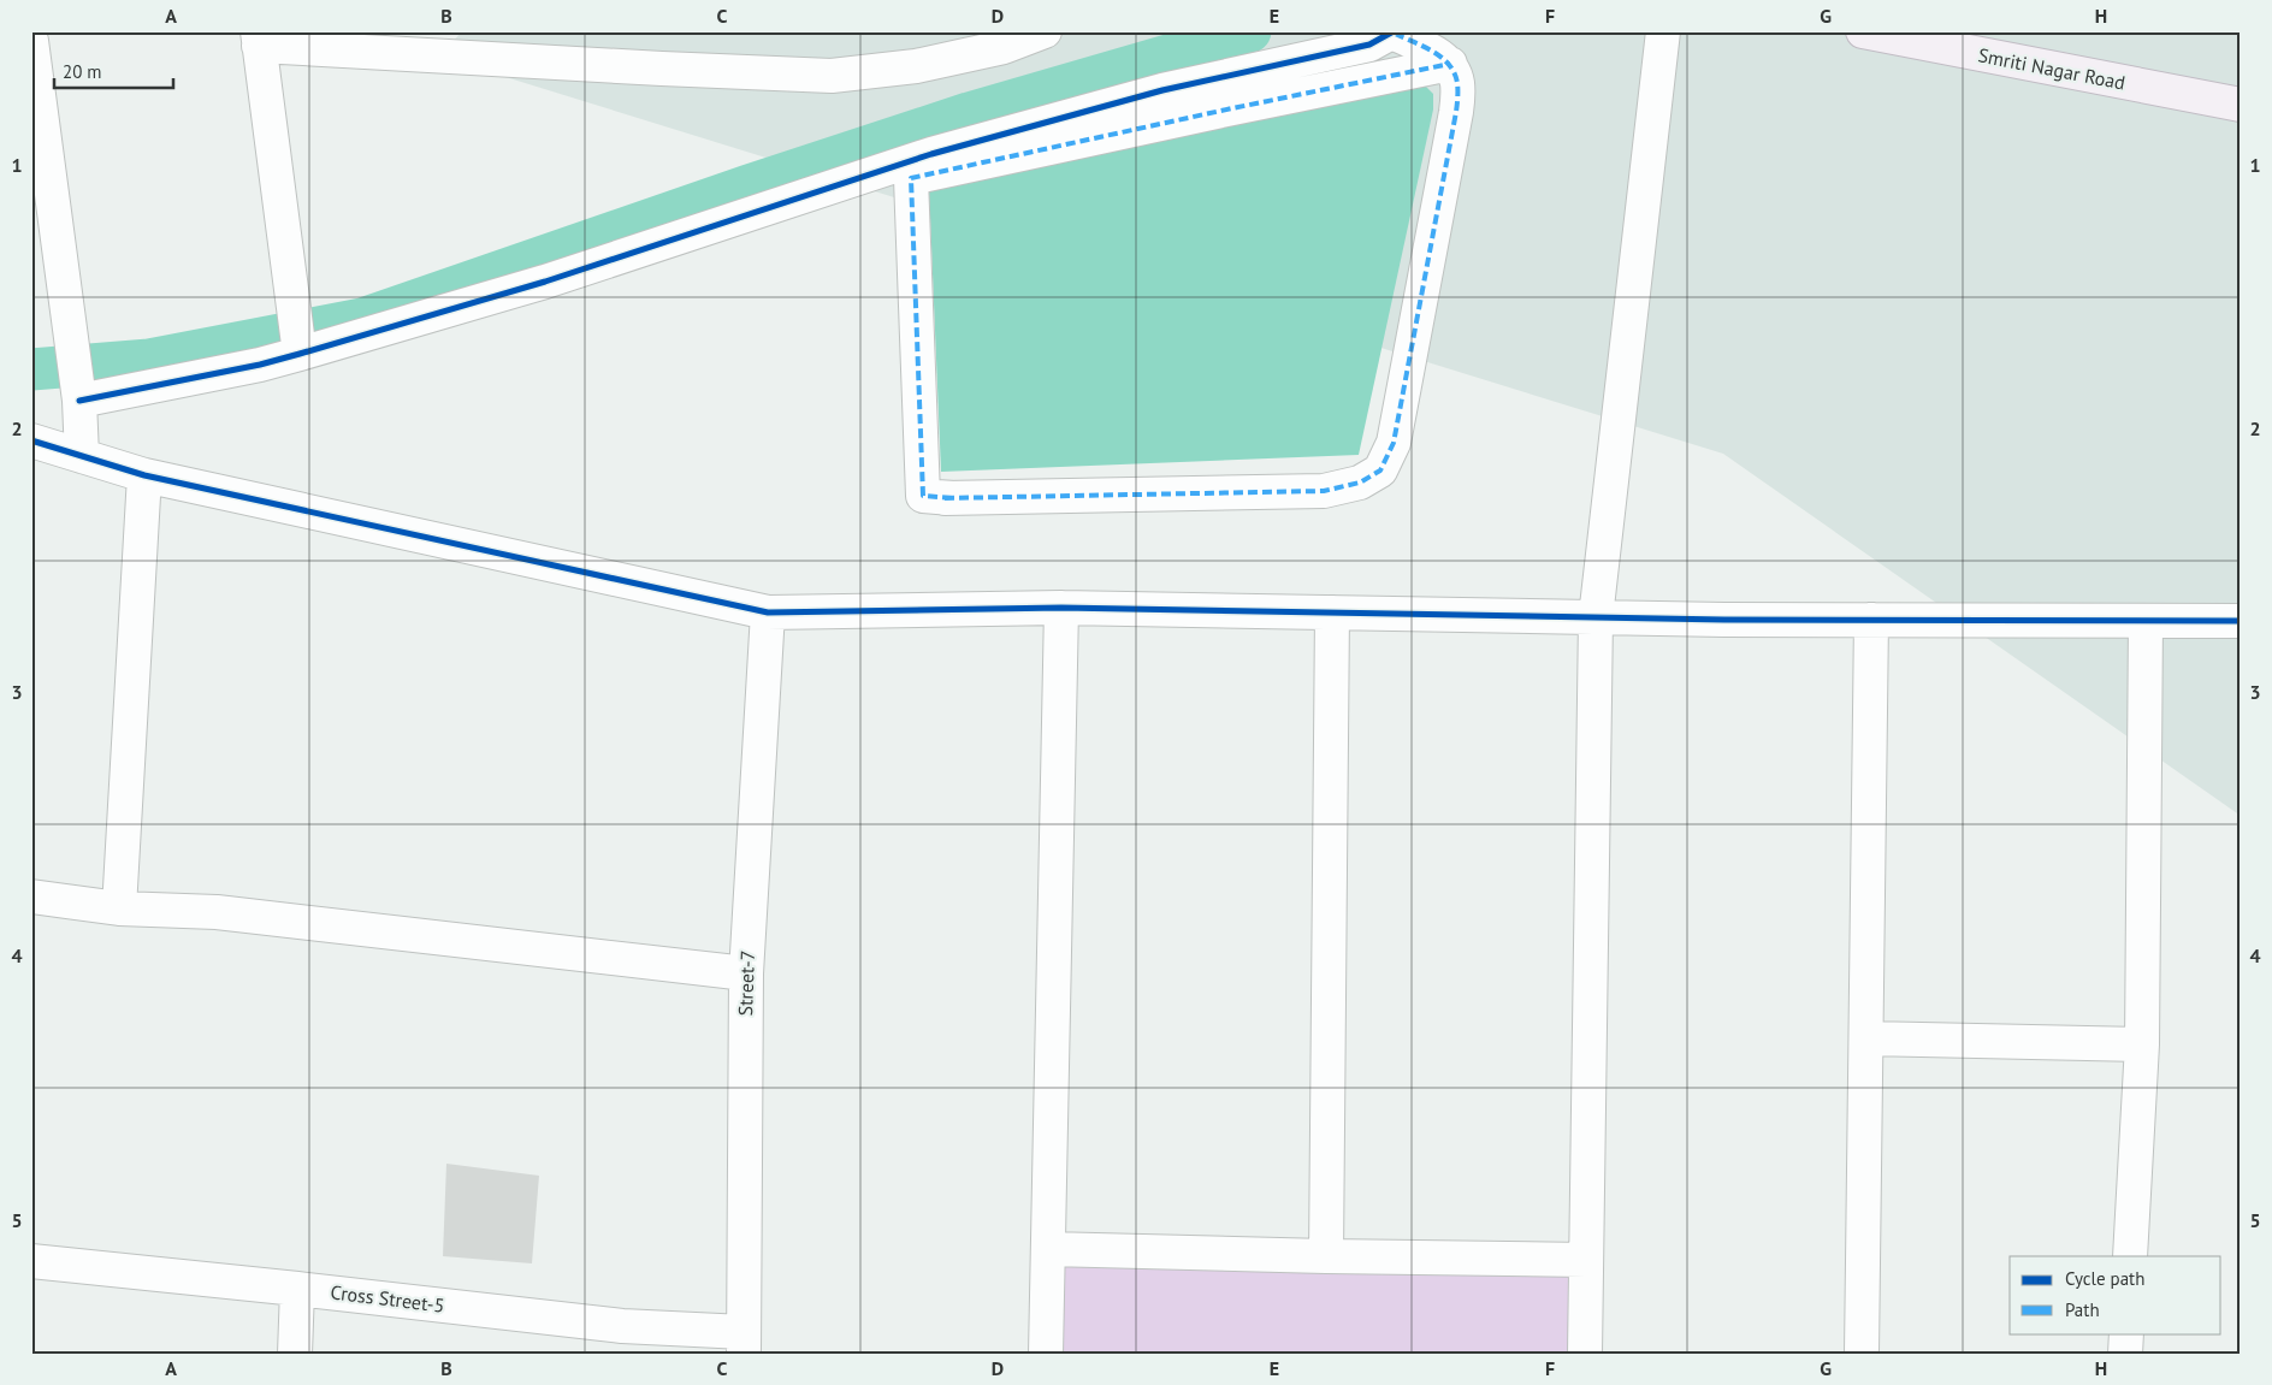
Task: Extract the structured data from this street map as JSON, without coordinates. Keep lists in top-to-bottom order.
{
  "streets": {
    "main road": ["Smriti Nagar Road"],
    "street": ["Street-7", "Cross Street-5"]
  },
  "crossings": [
    ["Street-7", "Cross Street-5"]
  ],
  "legend": ["Cycle path", "Path"],
  "scale_bar": "20 m",
  "grid": {
    "columns": [
      "A",
      "B",
      "C",
      "D",
      "E",
      "F",
      "G",
      "H"
    ],
    "rows": [
      "1",
      "2",
      "3",
      "4",
      "5"
    ]
  }
}
